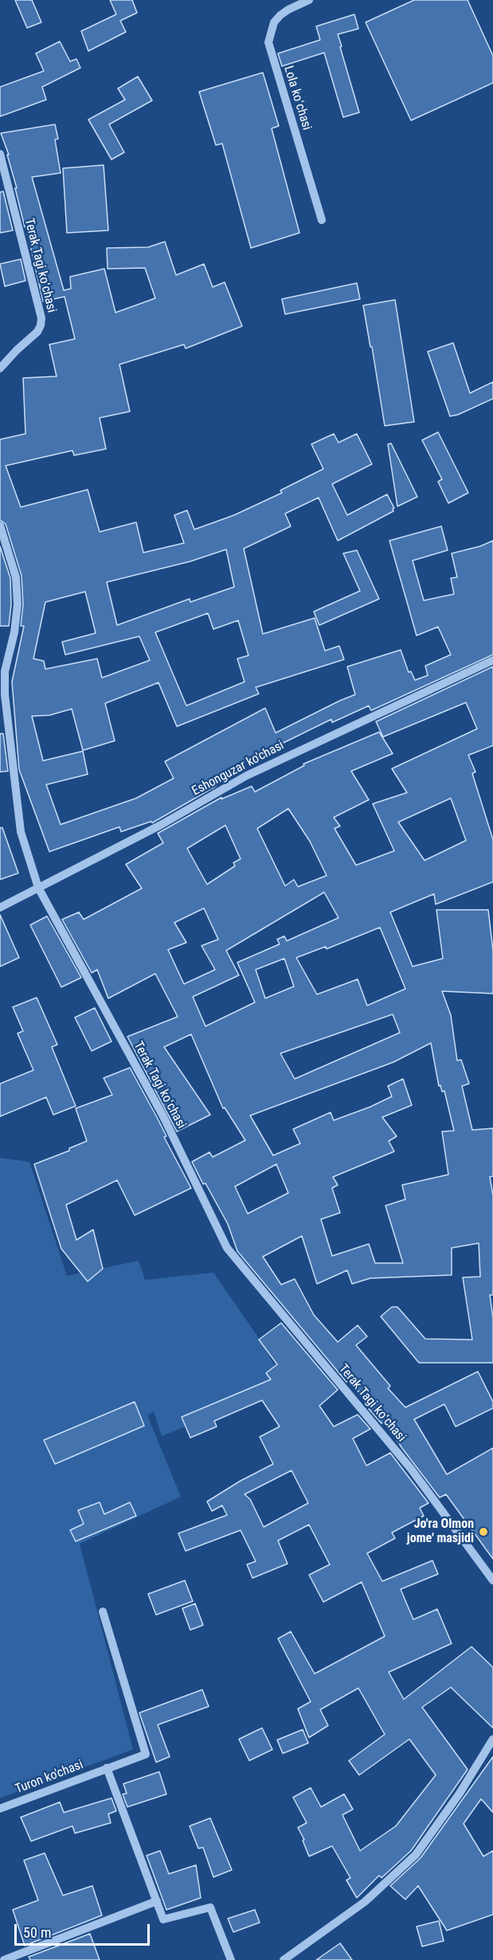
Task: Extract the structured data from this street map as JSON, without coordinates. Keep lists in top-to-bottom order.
{
  "streets": {
    "street": [
      "Lola koʻchasi",
      "Terak Tagi koʻchasi",
      "Eshonguzar ko'chasi",
      "Turon ko'chasi"
    ]
  },
  "crossings": [
    ["Terak Tagi koʻchasi", "Eshonguzar ko'chasi"]
  ],
  "places": ["Jo'ra Olmon jome' masjidi"],
  "scale_bar": "50 m"
}
